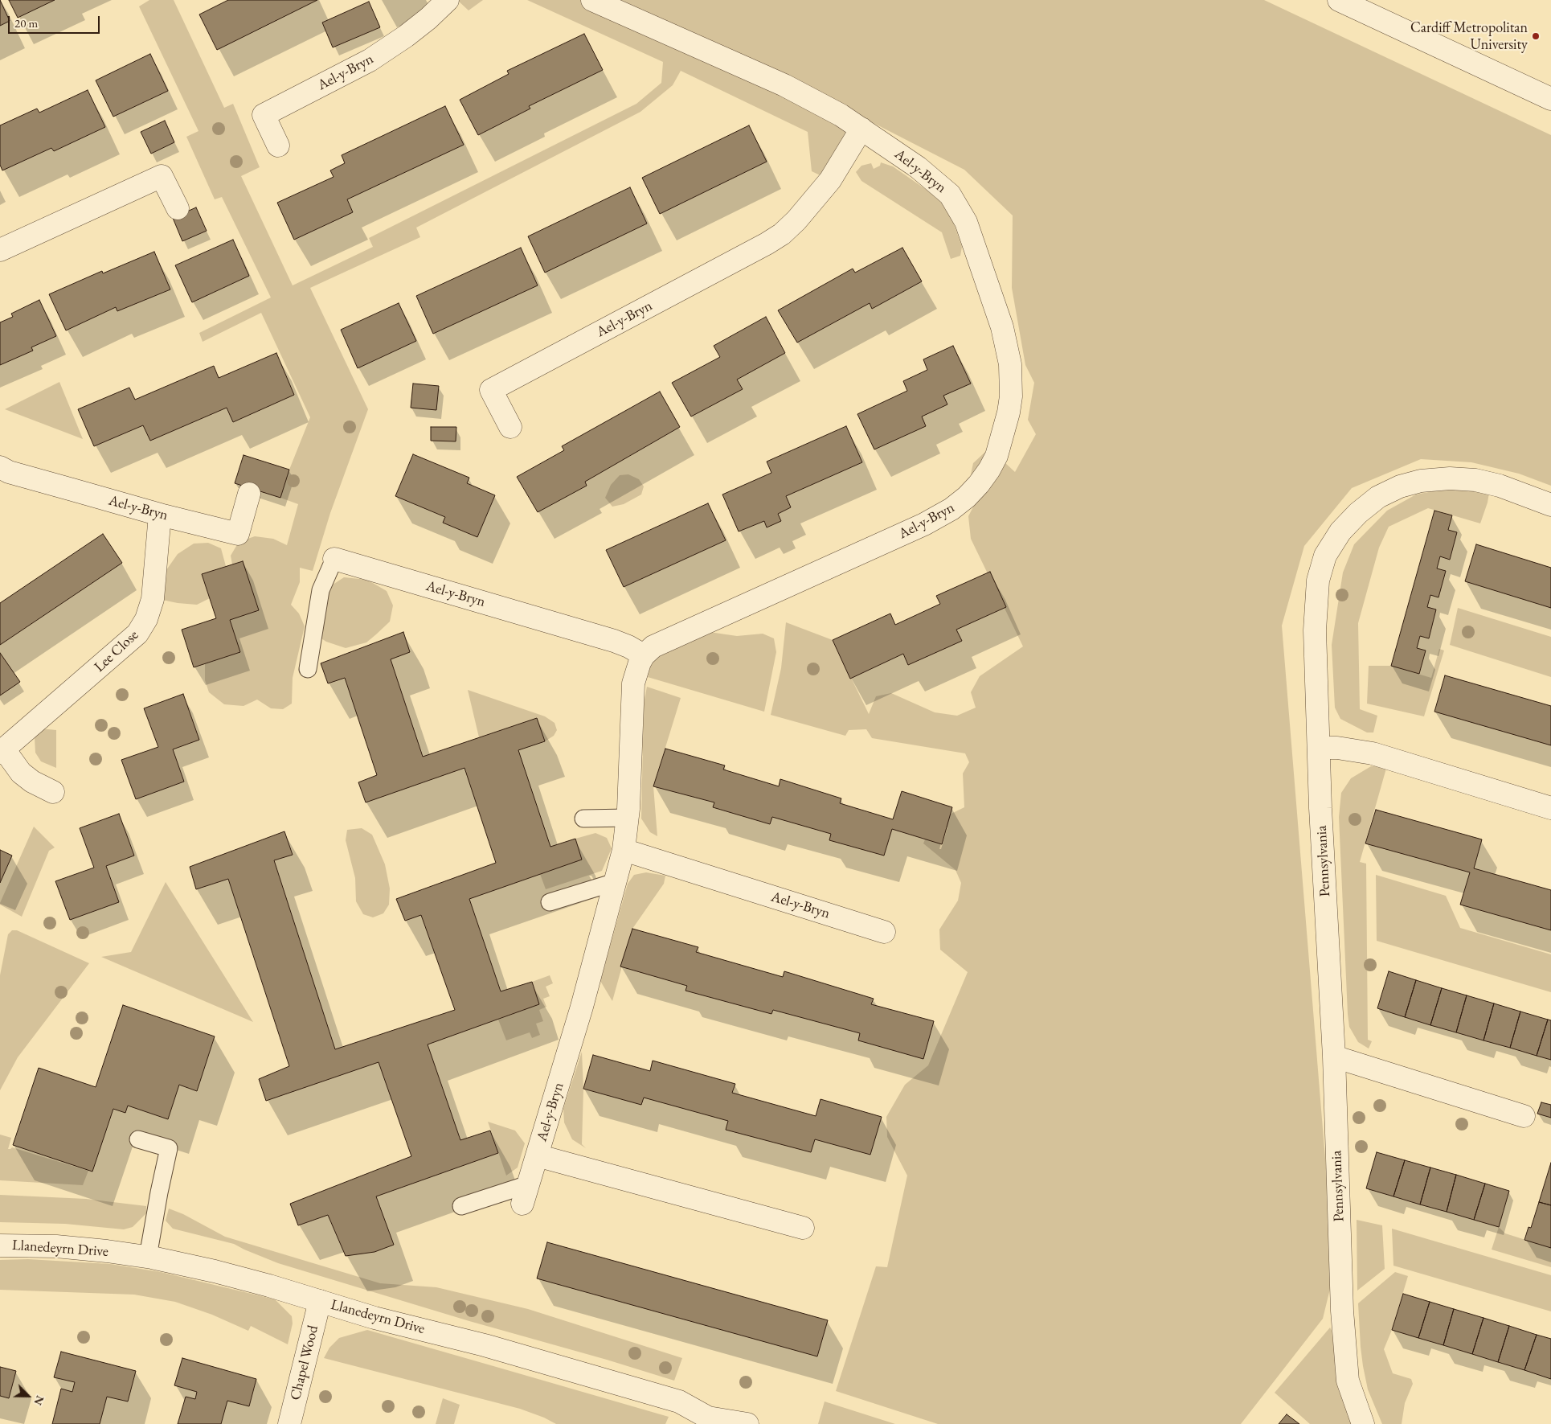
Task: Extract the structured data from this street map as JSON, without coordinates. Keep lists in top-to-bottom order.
{
  "streets": {
    "street": [
      "Ael-y-Bryn",
      "Lee Close",
      "Pennsylvania",
      "Llanedeyrn Drive",
      "Chapel Wood"
    ]
  },
  "crossings": [
    ["Ael-y-Bryn", "Lee Close"],
    ["Llanedeyrn Drive", "Chapel Wood"]
  ],
  "places": ["Cardiff Metropolitan University"],
  "scale_bar": "20 m",
  "north": "bottom right"
}
